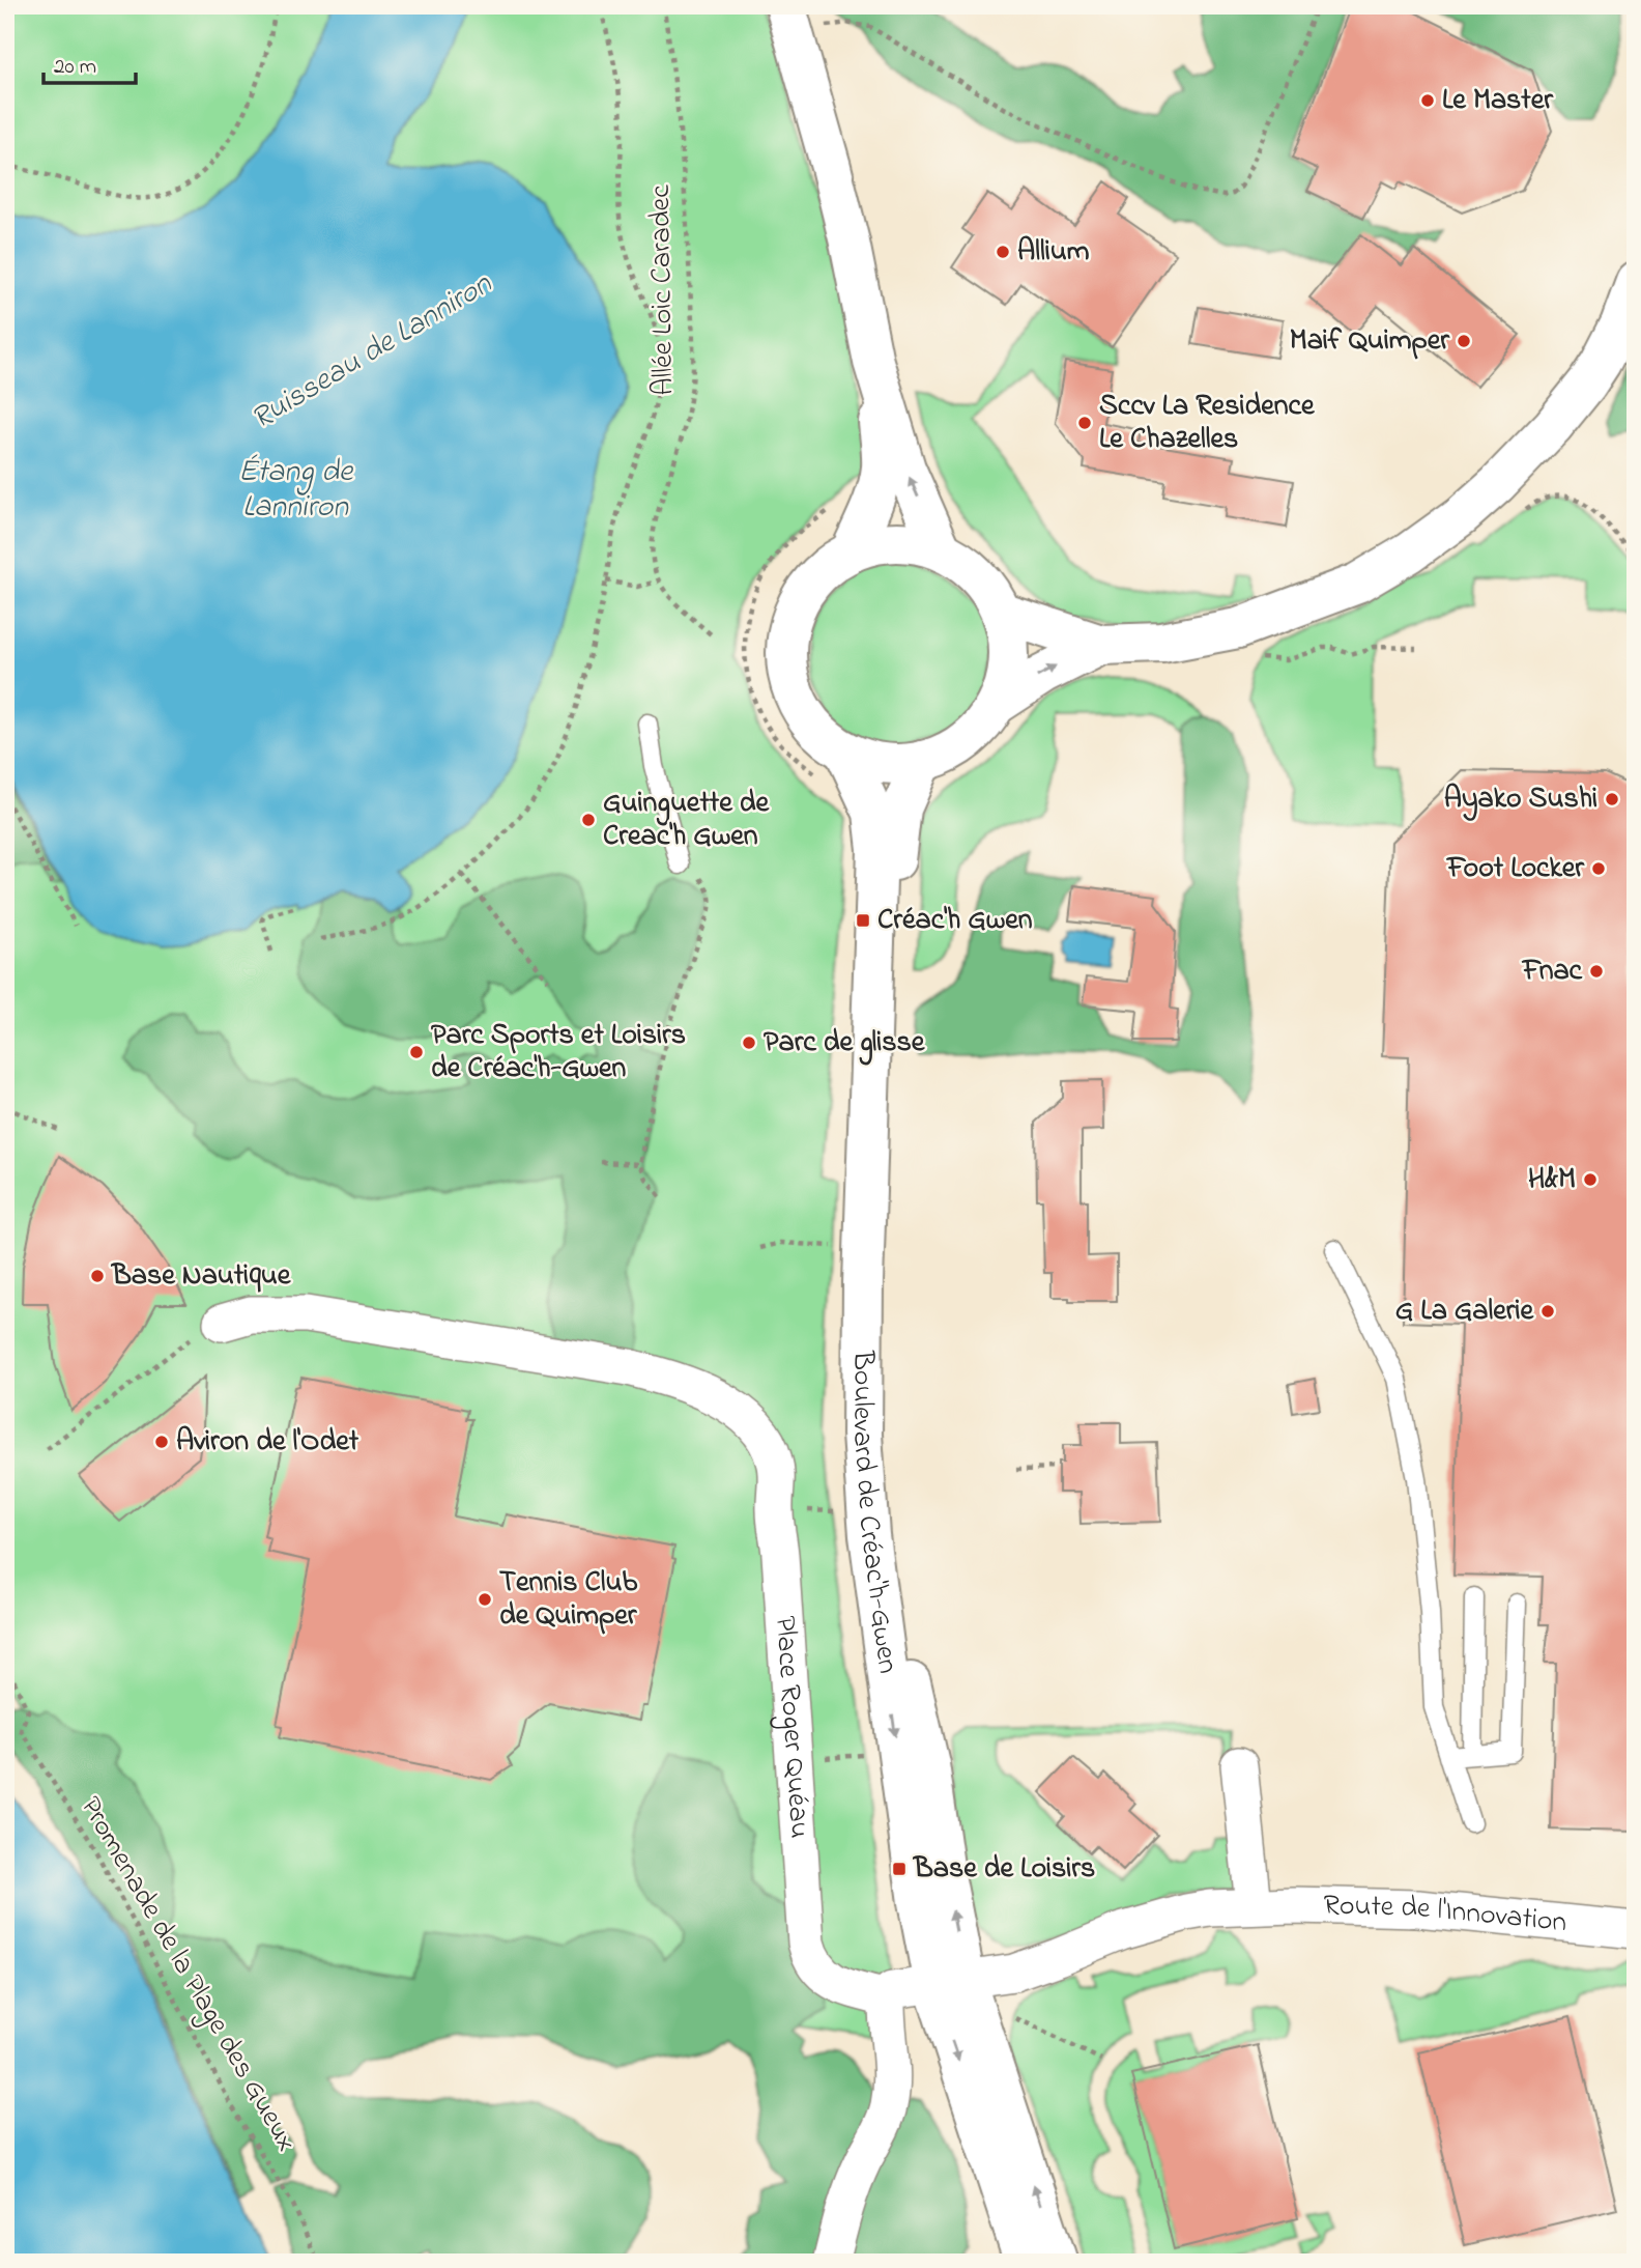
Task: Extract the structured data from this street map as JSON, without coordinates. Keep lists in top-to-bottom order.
{
  "streets": {
    "street": ["Boulevard de Créac'h-Gwen", "Place Roger Quéau", "Route de l'Innovation"],
    "path": ["Allée Loic Caradec", "Promenade de la Plage des Gueux"]
  },
  "crossings": [
    ["Boulevard de Créac'h-Gwen", "Route de l'Innovation"],
    ["Place Roger Quéau", "Route de l'Innovation"]
  ],
  "water": ["Ruisseau de Lanniron", "Étang de Lanniron"],
  "places": {
    "other": [
      "Le Master",
      "Allium",
      "Maif Quimper",
      "Sccv La Residence Le Chazelles",
      "Ayako Sushi",
      "Guinguette de Creac'h Gwen",
      "Foot Locker",
      "Fnac",
      "Parc de glisse",
      "Parc Sports et Loisirs de Créac'h-Gwen",
      "H&M",
      "Base Nautique",
      "G La Galerie",
      "Aviron de l'Odet",
      "Tennis Club de Quimper"
    ],
    "transit": ["Créac'h Gwen", "Base de Loisirs"]
  },
  "scale_bar": "20 m"
}
